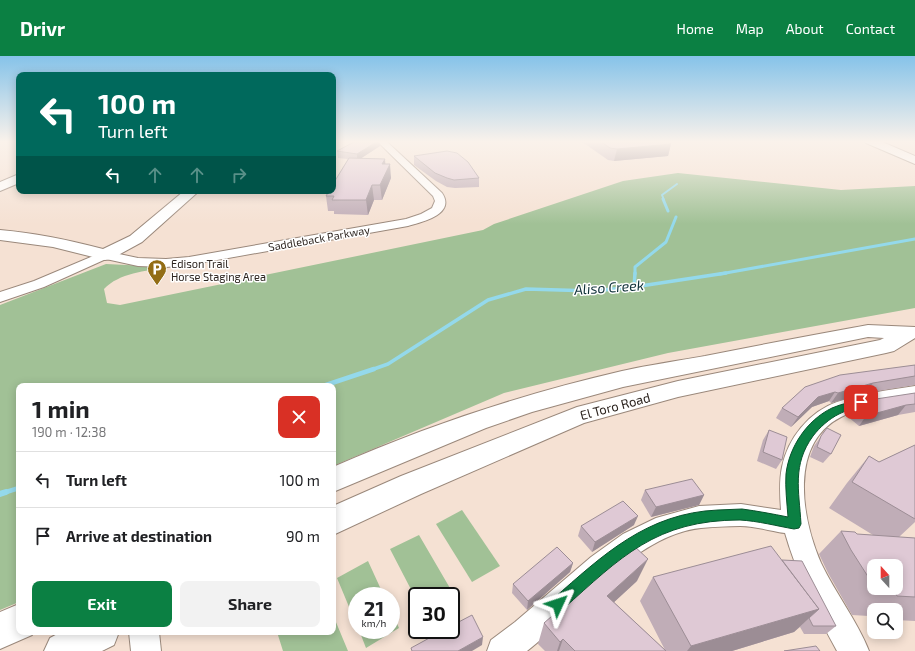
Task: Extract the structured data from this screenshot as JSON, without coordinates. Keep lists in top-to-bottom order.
{
  "streets": {
    "main road": ["El Toro Road"],
    "street": ["Saddleback Parkway"]
  },
  "water": ["Aliso Creek"],
  "places": {
    "parking": ["Edison Trail Horse Staging Area"]
  },
  "north": "top",
  "page": {
    "header": "Drivr",
    "nav": [
      "Home",
      "Map",
      "About",
      "Contact"
    ],
    "turn": ["100 m", "Turn left"],
    "heading": ["1 min", "190 m · 12:38"],
    "list": [
      {
        "name": "Turn left",
        "value": "100 m"
      },
      {
        "name": "Arrive at destination",
        "value": "90 m"
      }
    ],
    "buttons": ["Exit", "Share"],
    "speed": "21 km/h",
    "limit": "30"
  }
}
